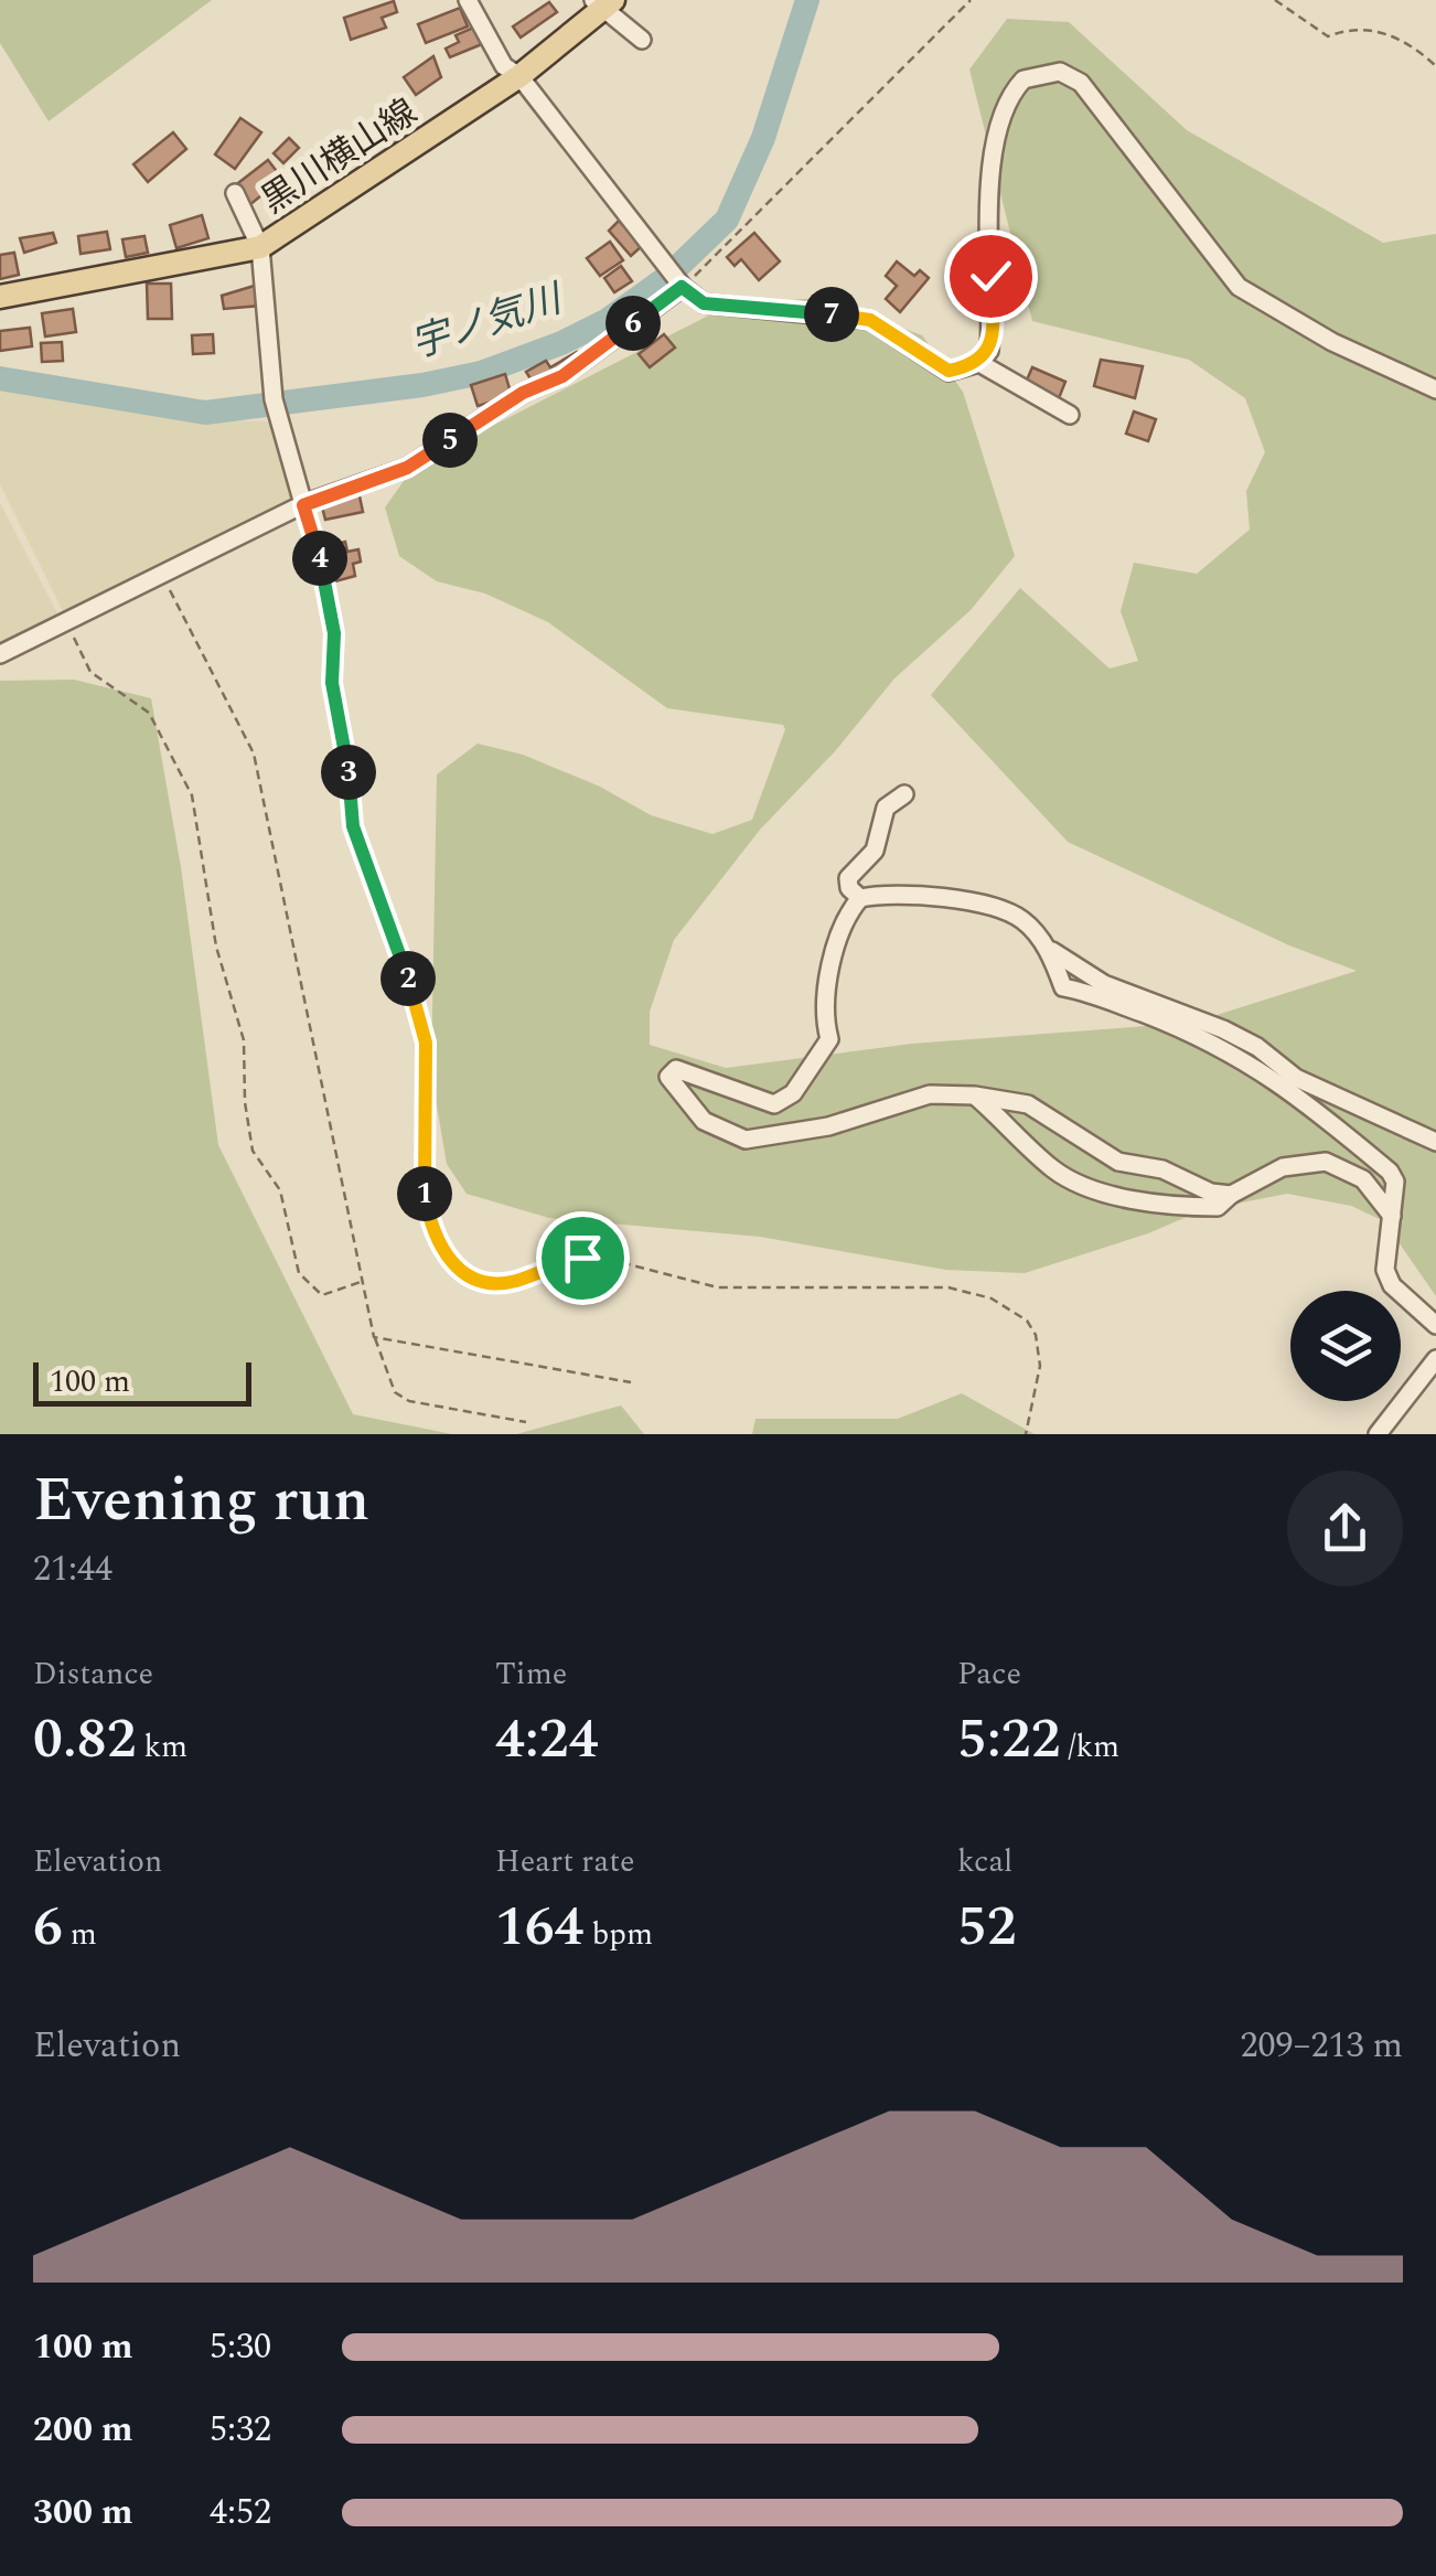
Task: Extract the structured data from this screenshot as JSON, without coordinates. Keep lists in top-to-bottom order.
{
  "streets": {
    "main road": ["黒川横山線"]
  },
  "water": ["宇ノ気川"],
  "scale_bar": "100 m",
  "page": {
    "pins": [
      "7",
      "6",
      "5",
      "4",
      "3",
      "2",
      "1"
    ],
    "scale": "100 m",
    "heading": ["Evening run", "21:44"],
    "stats": [
      ["Distance", "0.82 km"],
      ["Time", "4:24"],
      ["Pace", "5:22 /km"],
      ["Elevation", "6 m"],
      ["Heart rate", "164 bpm"],
      ["kcal", "52"]
    ],
    "chart": ["Elevation", "209–213 m"],
    "list": [
      {
        "name": "100 m",
        "note": "5:30"
      },
      {
        "name": "200 m",
        "note": "5:32"
      },
      {
        "name": "300 m",
        "note": "4:52"
      }
    ]
  }
}
